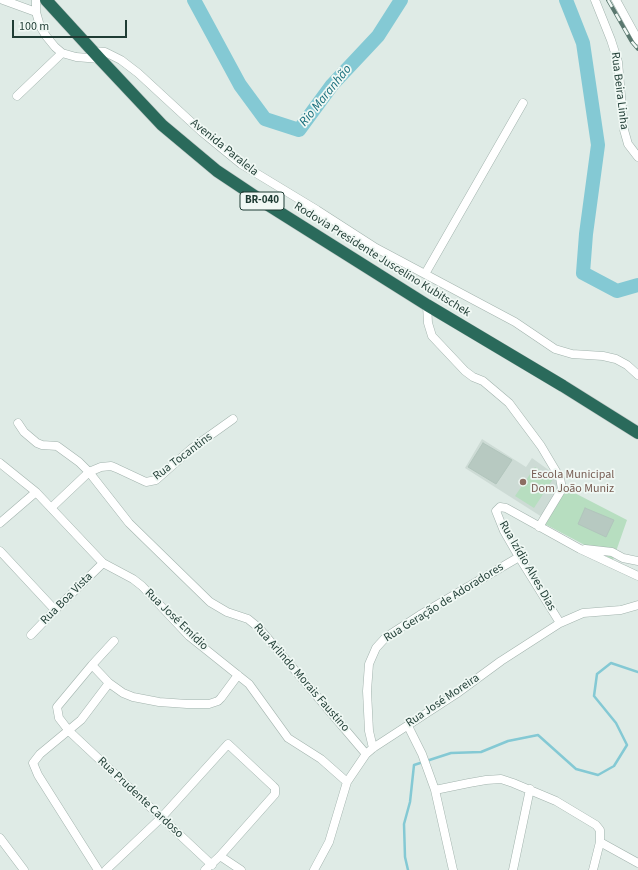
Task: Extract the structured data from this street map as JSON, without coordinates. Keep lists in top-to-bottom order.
{
  "streets": {
    "highway": ["BR-040", "Rodovia Presidente Juscelino Kubitschek"],
    "street": [
      "Rua Beira Linha",
      "Avenida Paralela",
      "Rua Tocantins",
      "Rua Izídio Alves Dias",
      "Rua Boa Vista",
      "Rua Geração de Adoradores",
      "Rua José Emídio",
      "Rua Arlindo Morais Faustino",
      "Rua José Moreira",
      "Rua Prudente Cardoso"
    ]
  },
  "crossings": [
    ["Avenida Paralela", "Rodovia Presidente Juscelino Kubitschek"],
    ["Rua Tocantins", "Rua José Emídio"],
    ["Rua Tocantins", "Rua Arlindo Morais Faustino"],
    ["Rua Izídio Alves Dias", "Rua Geração de Adoradores"],
    ["Rua Izídio Alves Dias", "Rua José Moreira"],
    ["Rua Boa Vista", "Rua José Emídio"],
    ["Rua Geração de Adoradores", "Rua José Moreira"],
    ["Rua José Emídio", "Rua José Moreira"],
    ["Rua Arlindo Morais Faustino", "Rua José Moreira"]
  ],
  "water": ["Rio Maranhão"],
  "places": ["Escola Municipal Dom João Muniz"],
  "scale_bar": "100 m"
}
